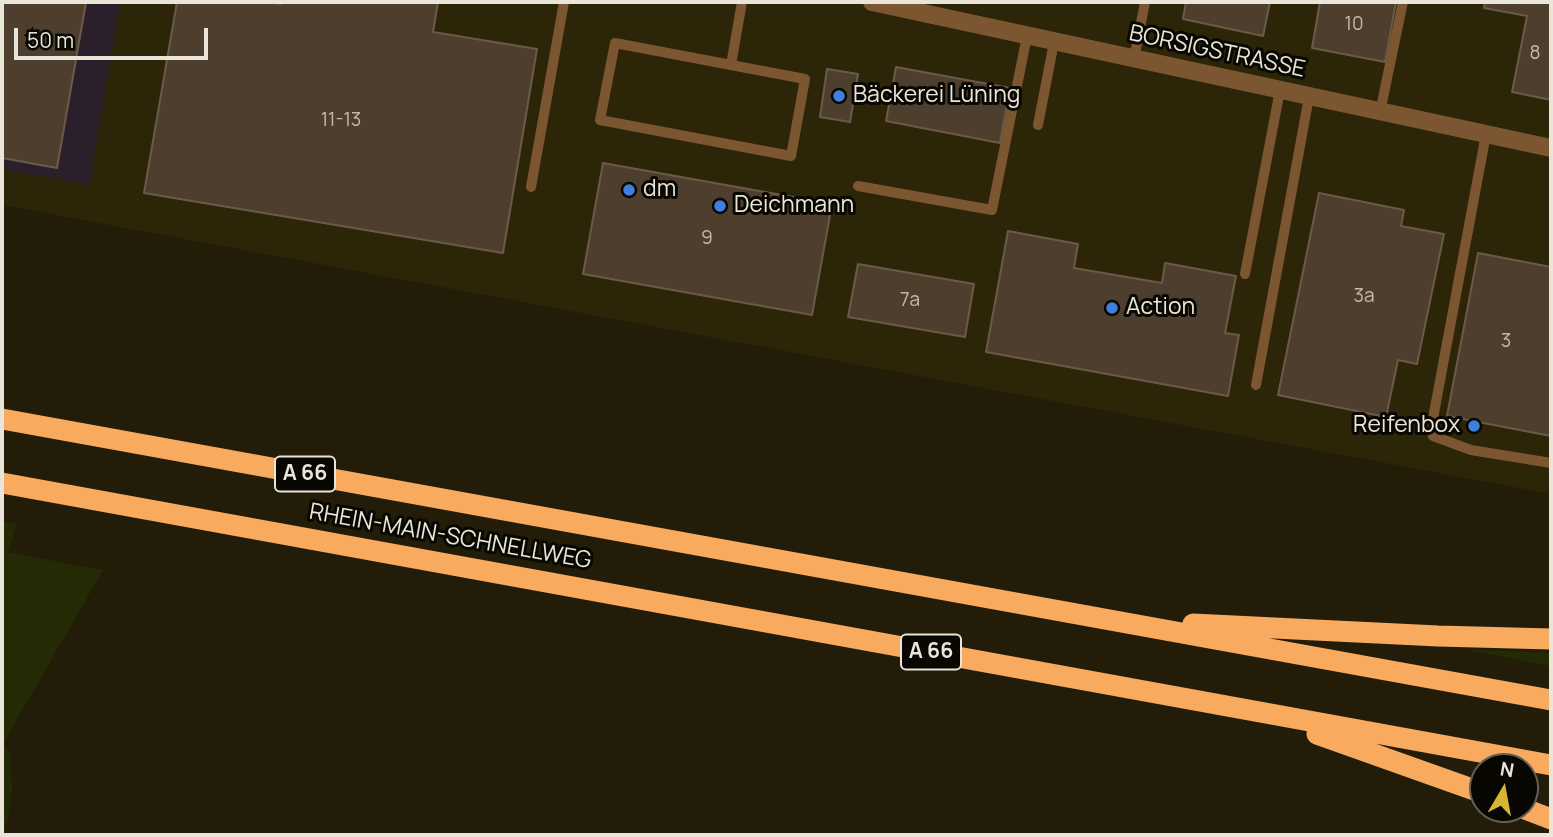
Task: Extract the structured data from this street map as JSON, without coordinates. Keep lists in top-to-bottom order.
{
  "streets": {
    "highway": ["A 66", "RHEIN-MAIN-SCHNELLWEG"],
    "street": ["BORSIGSTRASSE"]
  },
  "crossings": [
    ["A 66", "RHEIN-MAIN-SCHNELLWEG"]
  ],
  "places": [
    "Bäckerei Lüning",
    "dm",
    "Deichmann",
    "Action",
    "Reifenbox"
  ],
  "house_numbers": [
    "10",
    "8",
    "11-13",
    "9",
    "3a",
    "7a",
    "3"
  ],
  "scale_bar": "50 m",
  "north": "top"
}
